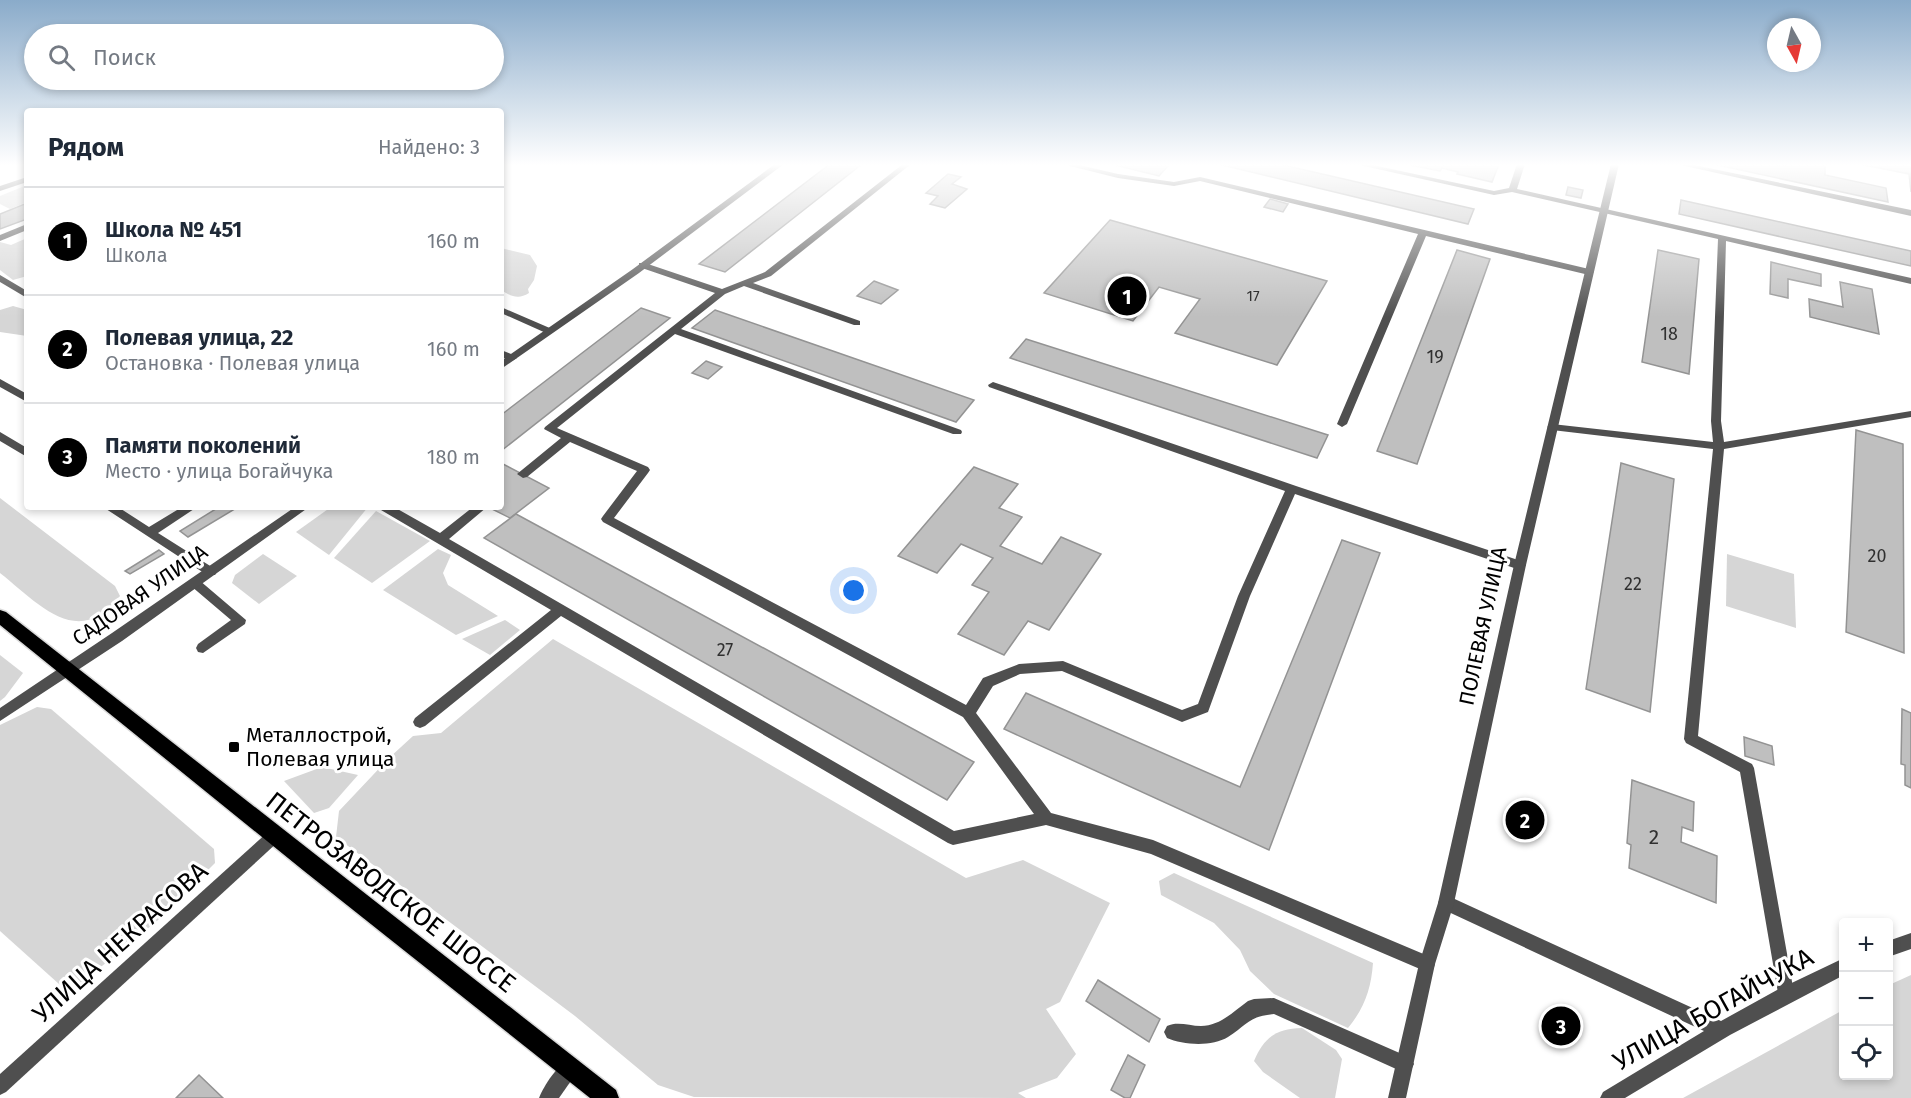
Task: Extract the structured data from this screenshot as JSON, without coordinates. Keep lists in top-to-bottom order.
{
  "streets": {
    "main road": ["ПЕТРОЗАВОДСКОЕ ШОССЕ"],
    "street": [
      "САДОВАЯ УЛИЦА",
      "ПОЛЕВАЯ УЛИЦА",
      "УЛИЦА НЕКРАСОВА",
      "УЛИЦА БОГАЙЧУКА"
    ]
  },
  "crossings": [
    ["САДОВАЯ УЛИЦА", "ПЕТРОЗАВОДСКОЕ ШОССЕ"],
    ["ПЕТРОЗАВОДСКОЕ ШОССЕ", "УЛИЦА НЕКРАСОВА"]
  ],
  "places": {
    "transit": ["Металлострой, Полевая улица"]
  },
  "house_numbers": [
    "17",
    "18",
    "19",
    "20",
    "22",
    "27",
    "2"
  ],
  "north": "bottom",
  "page": {
    "search": "Поиск",
    "heading": ["Рядом", "Найдено: 3"],
    "list": [
      {
        "mark": "1",
        "name": "Школа № 451",
        "note": "Школа",
        "value": "160 m"
      },
      {
        "mark": "2",
        "name": "Полевая улица, 22",
        "note": "Остановка · Полевая улица",
        "value": "160 m"
      },
      {
        "mark": "3",
        "name": "Памяти поколений",
        "note": "Место · улица Богайчука",
        "value": "180 m"
      }
    ],
    "pins": ["1", "2", "3"],
    "map_buttons": ["+", "−"]
  }
}
